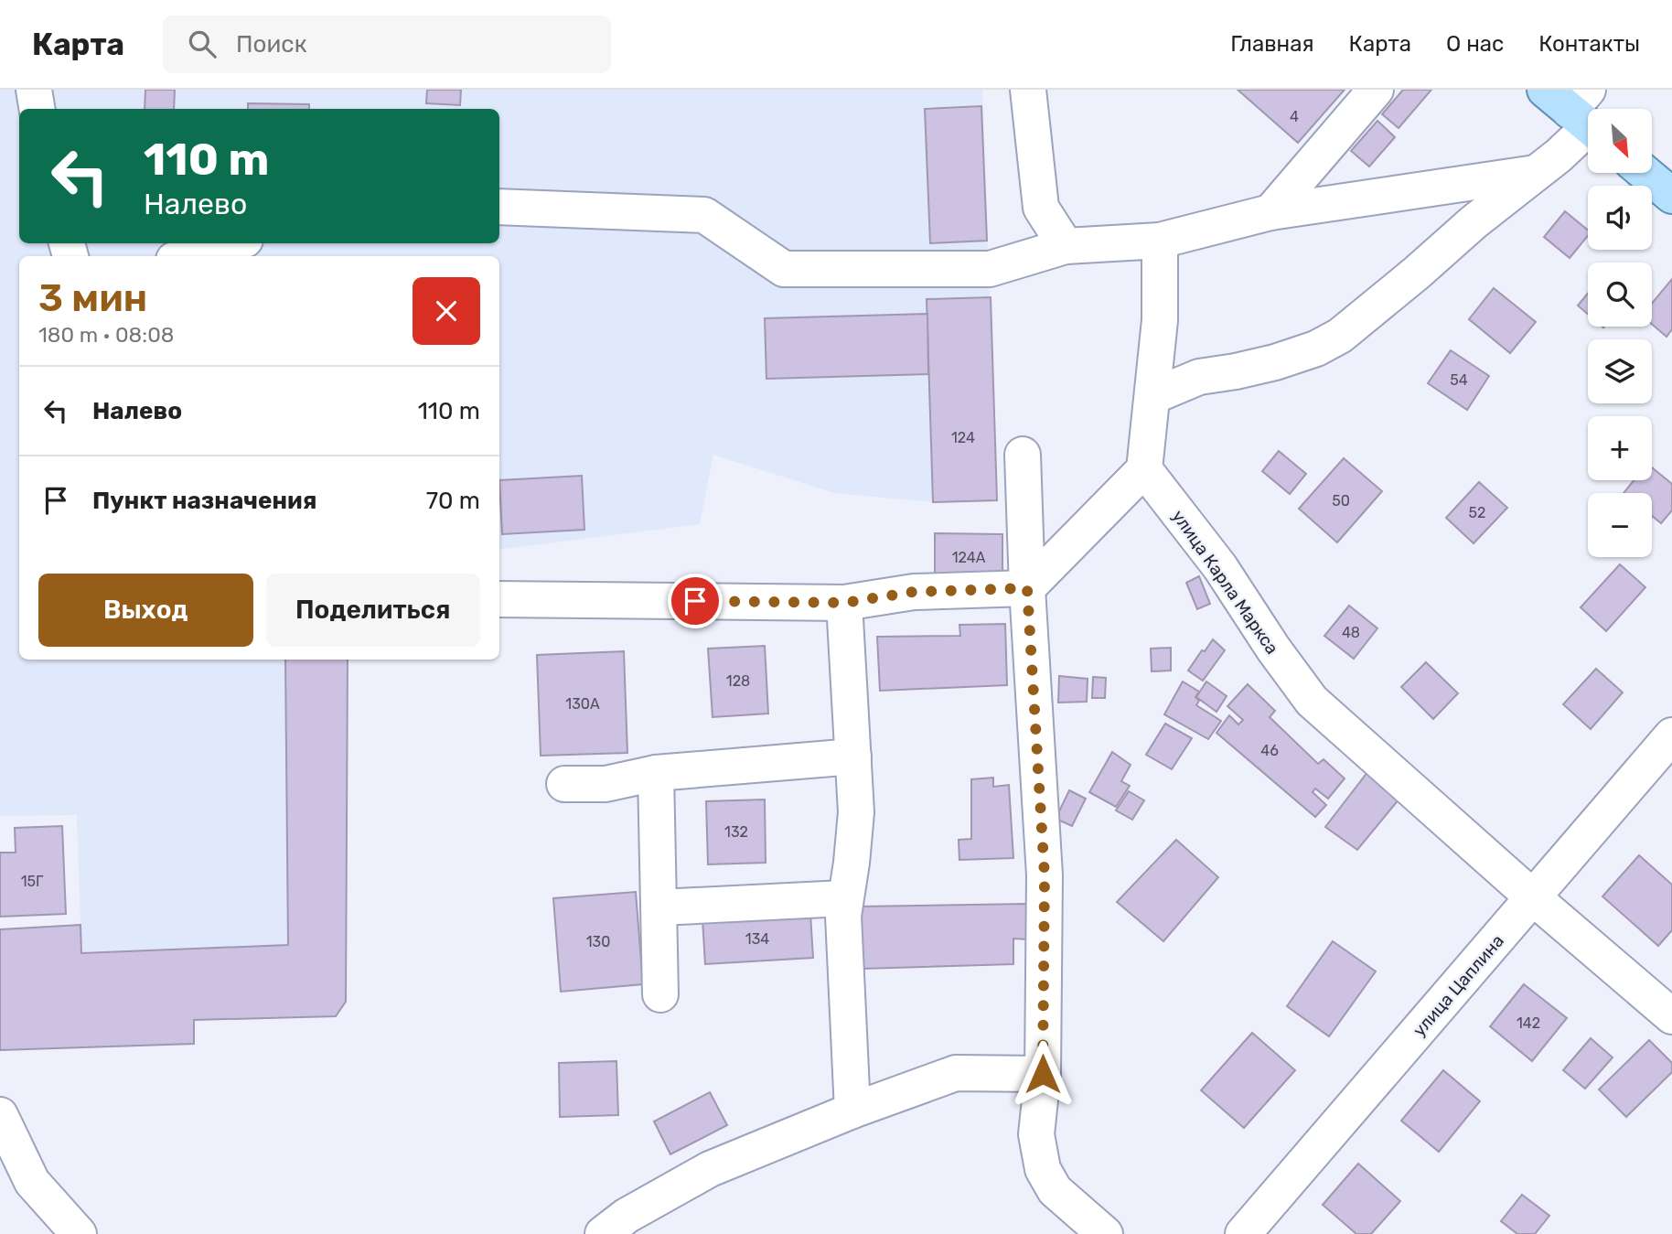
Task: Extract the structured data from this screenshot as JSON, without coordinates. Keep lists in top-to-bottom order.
{
  "streets": {
    "street": ["улица Карла Маркса", "улица Цаплина"]
  },
  "crossings": [
    ["улица Карла Маркса", "улица Цаплина"]
  ],
  "house_numbers": [
    "4",
    "54",
    "124",
    "50",
    "52",
    "124А",
    "48",
    "128",
    "130А",
    "46",
    "132",
    "15Г",
    "134",
    "130",
    "142"
  ],
  "north": "bottom right",
  "page": {
    "header": "Карта",
    "search": "Поиск",
    "nav": [
      "Главная",
      "Карта",
      "О нас",
      "Контакты"
    ],
    "map_buttons": ["+", "−"],
    "turn": ["110 m", "Налево"],
    "heading": ["3 мин", "180 m · 08:08"],
    "list": [
      {
        "name": "Налево",
        "value": "110 m"
      },
      {
        "name": "Пункт назначения",
        "value": "70 m"
      }
    ],
    "buttons": ["Выход", "Поделиться"]
  }
}
